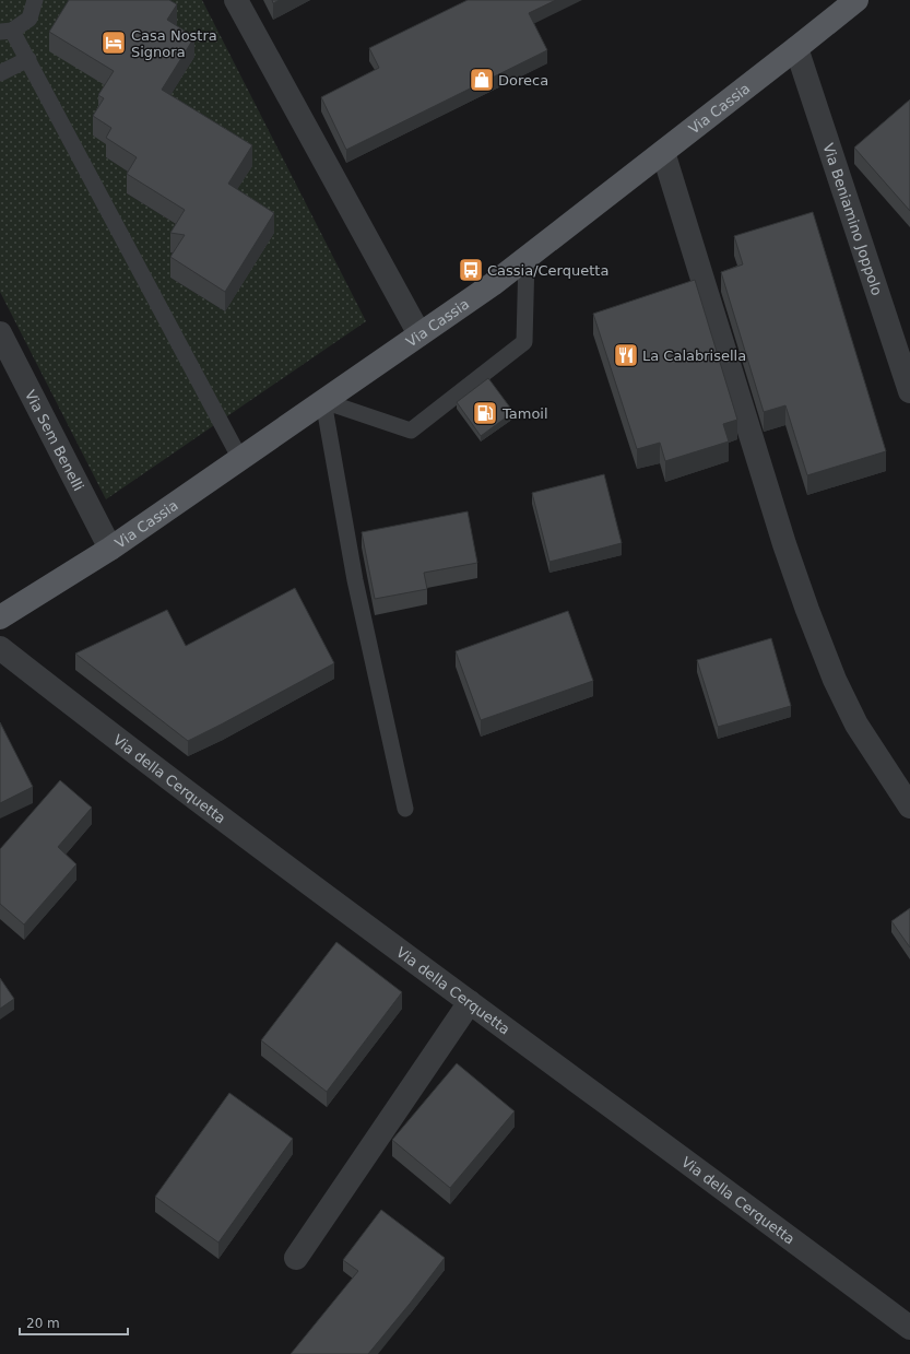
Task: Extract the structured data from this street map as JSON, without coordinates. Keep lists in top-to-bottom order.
{
  "streets": {
    "main road": ["Via Cassia"],
    "street": ["Via Beniamino Joppolo", "Via Sem Benelli", "Via della Cerquetta"]
  },
  "crossings": [
    ["Via Cassia", "Via Beniamino Joppolo"],
    ["Via Cassia", "Via Sem Benelli"]
  ],
  "places": {
    "hotel": ["Casa Nostra Signora"],
    "shop": ["Doreca"],
    "bus stop": ["Cassia/Cerquetta"],
    "restaurant": ["La Calabrisella"],
    "fuel station": ["Tamoil"]
  },
  "scale_bar": "20 m"
}
